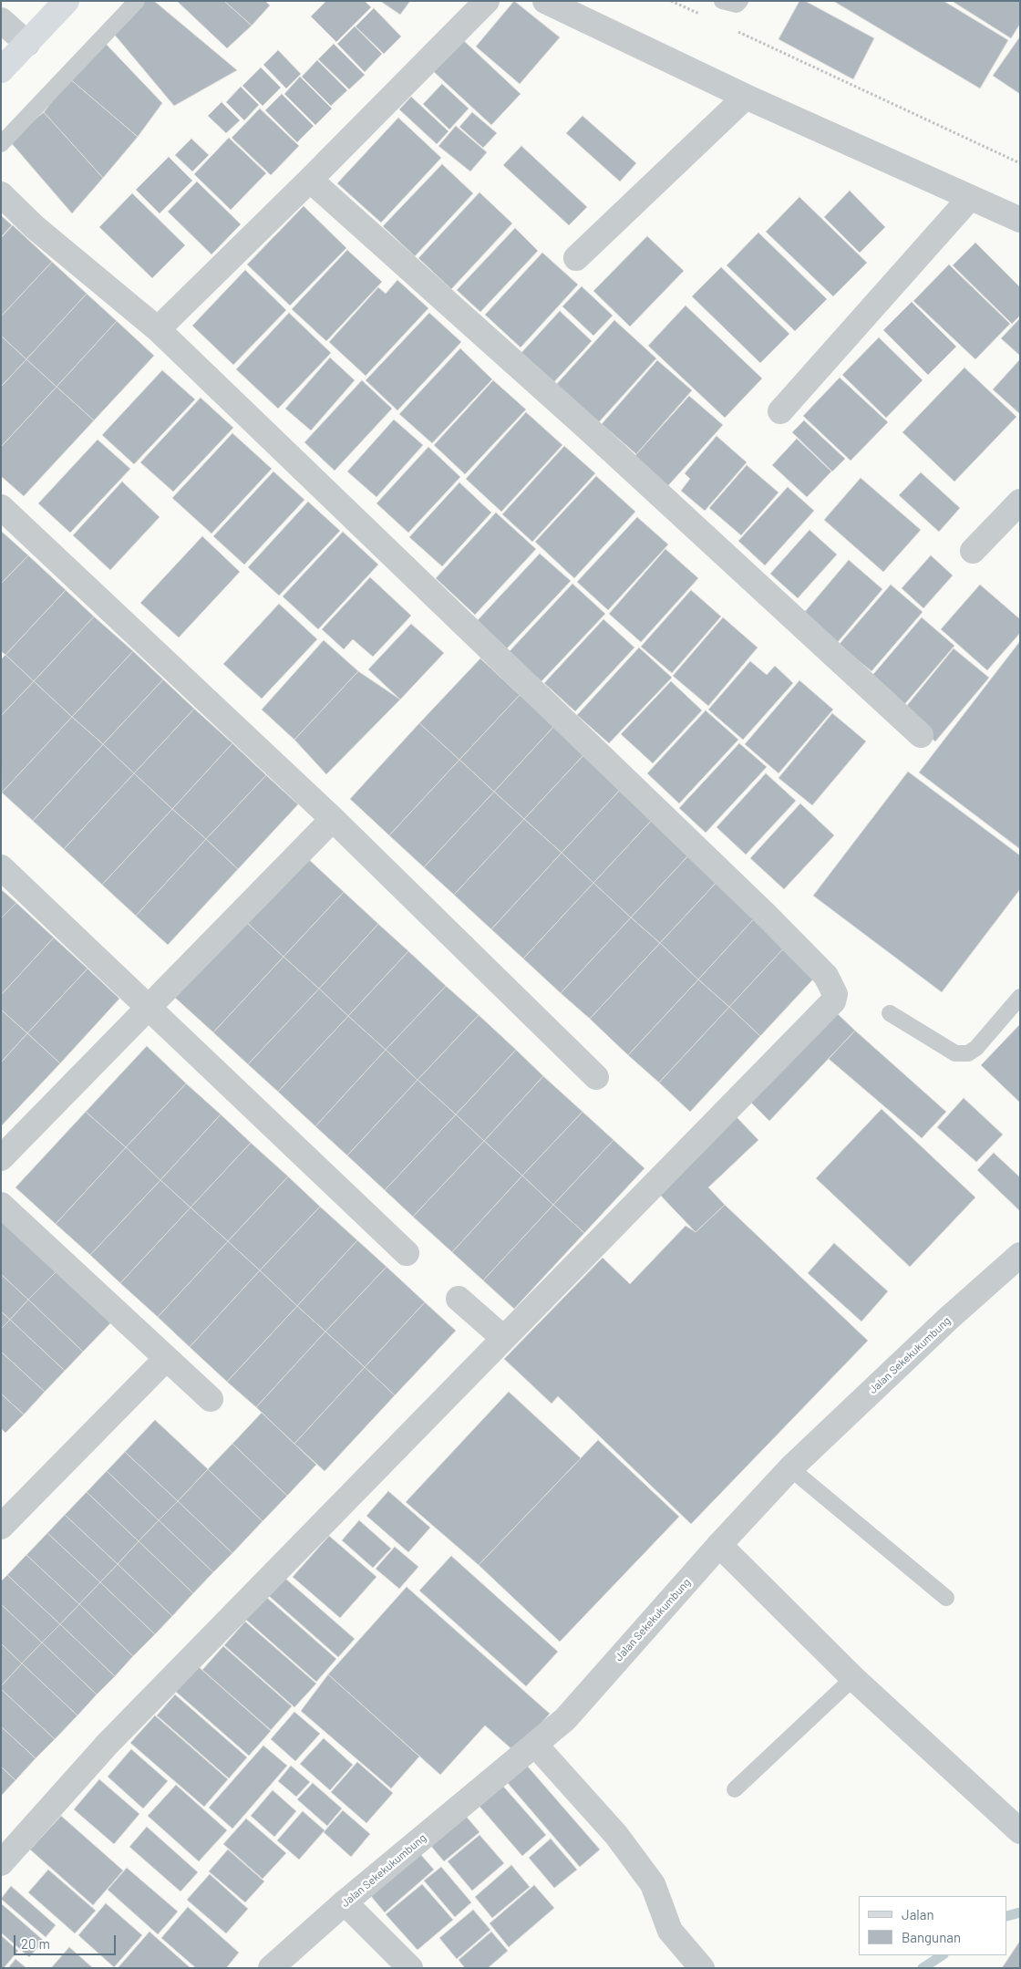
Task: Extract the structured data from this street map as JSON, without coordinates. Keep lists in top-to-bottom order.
{
  "streets": {
    "street": ["Jalan Sekekukumbung"]
  },
  "legend": ["Jalan", "Bangunan"],
  "scale_bar": "20 m"
}
